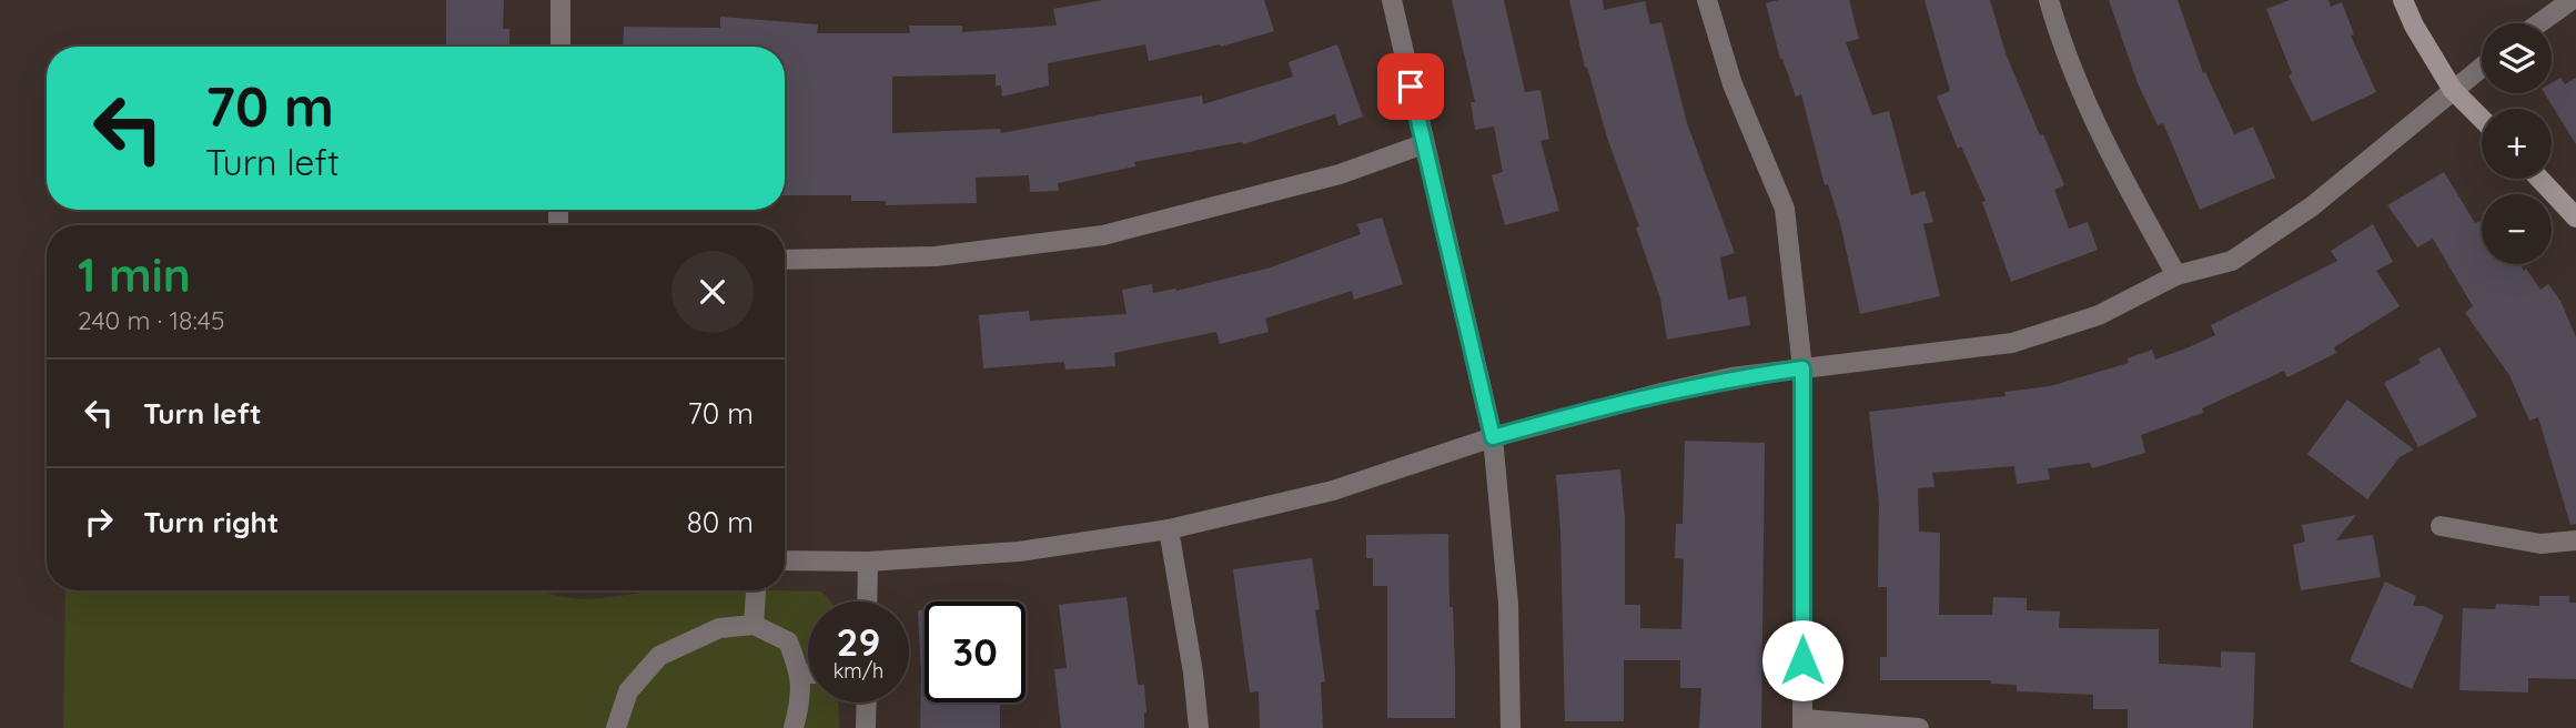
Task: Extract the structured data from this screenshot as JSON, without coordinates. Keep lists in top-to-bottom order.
{
  "page": {
    "map_buttons": ["+", "−"],
    "turn": ["70 m", "Turn left"],
    "heading": ["1 min", "240 m · 18:45"],
    "list": [
      {
        "name": "Turn left",
        "value": "70 m"
      },
      {
        "name": "Turn right",
        "value": "80 m"
      }
    ],
    "speed": "29 km/h",
    "limit": "30"
  }
}
